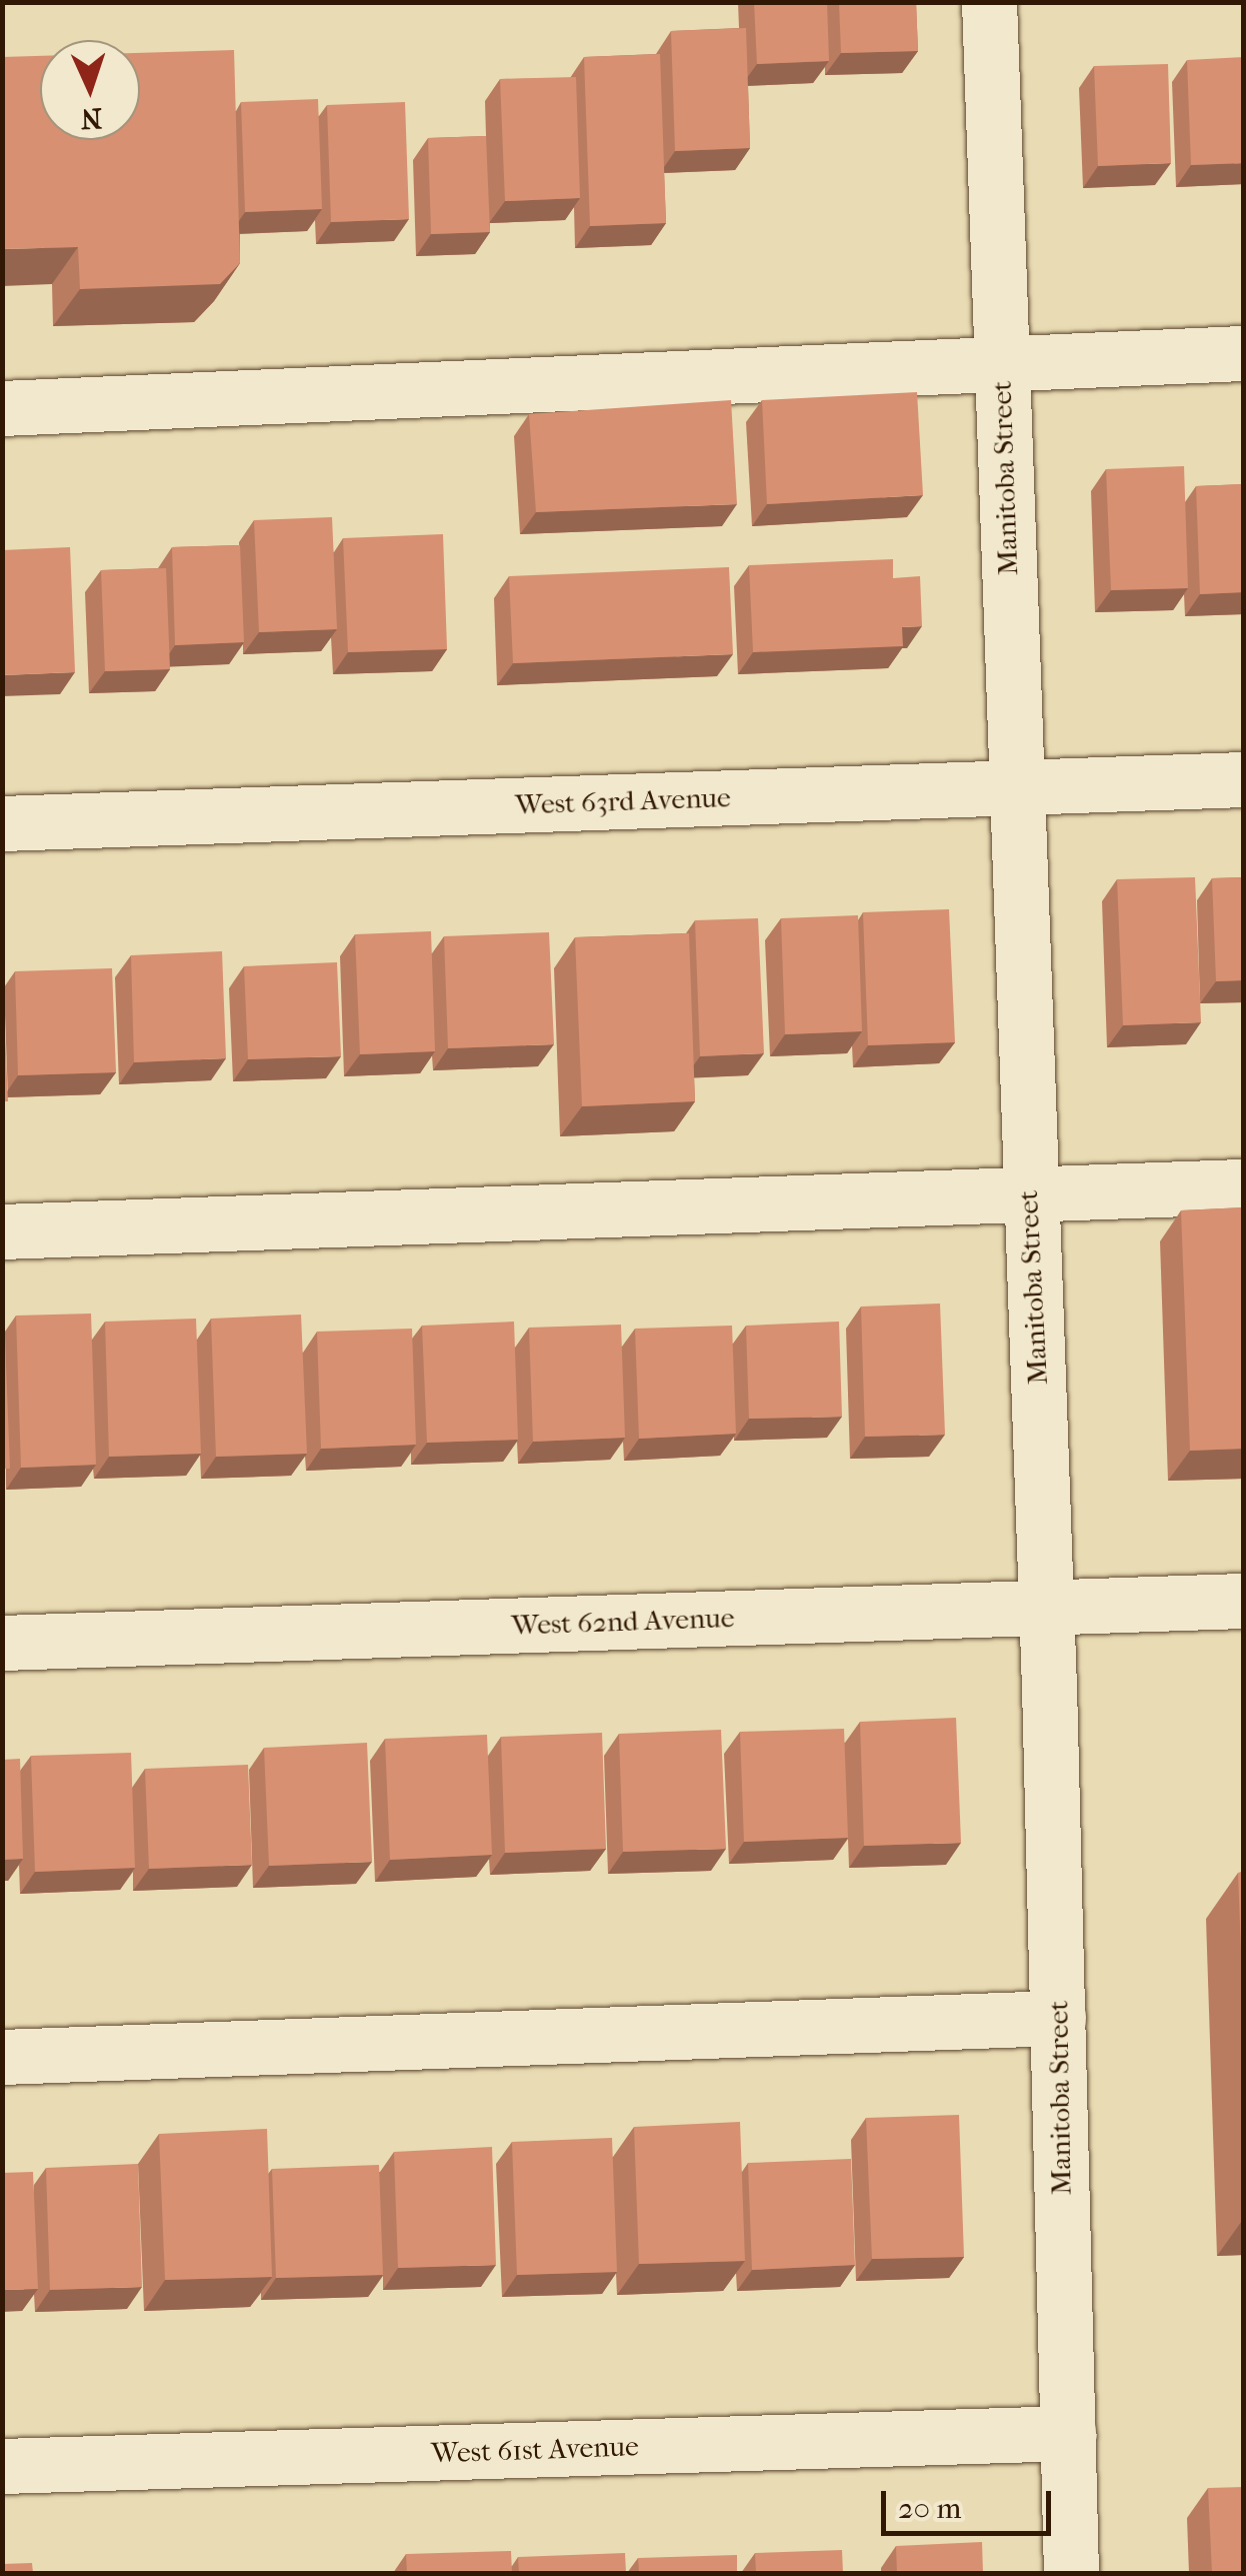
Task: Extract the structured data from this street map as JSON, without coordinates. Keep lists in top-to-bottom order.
{
  "streets": {
    "street": [
      "Manitoba Street",
      "West 63rd Avenue",
      "West 62nd Avenue",
      "West 61st Avenue"
    ]
  },
  "crossings": [
    ["Manitoba Street", "West 63rd Avenue"],
    ["Manitoba Street", "West 62nd Avenue"],
    ["Manitoba Street", "West 61st Avenue"]
  ],
  "scale_bar": "20 m",
  "north": "bottom"
}
